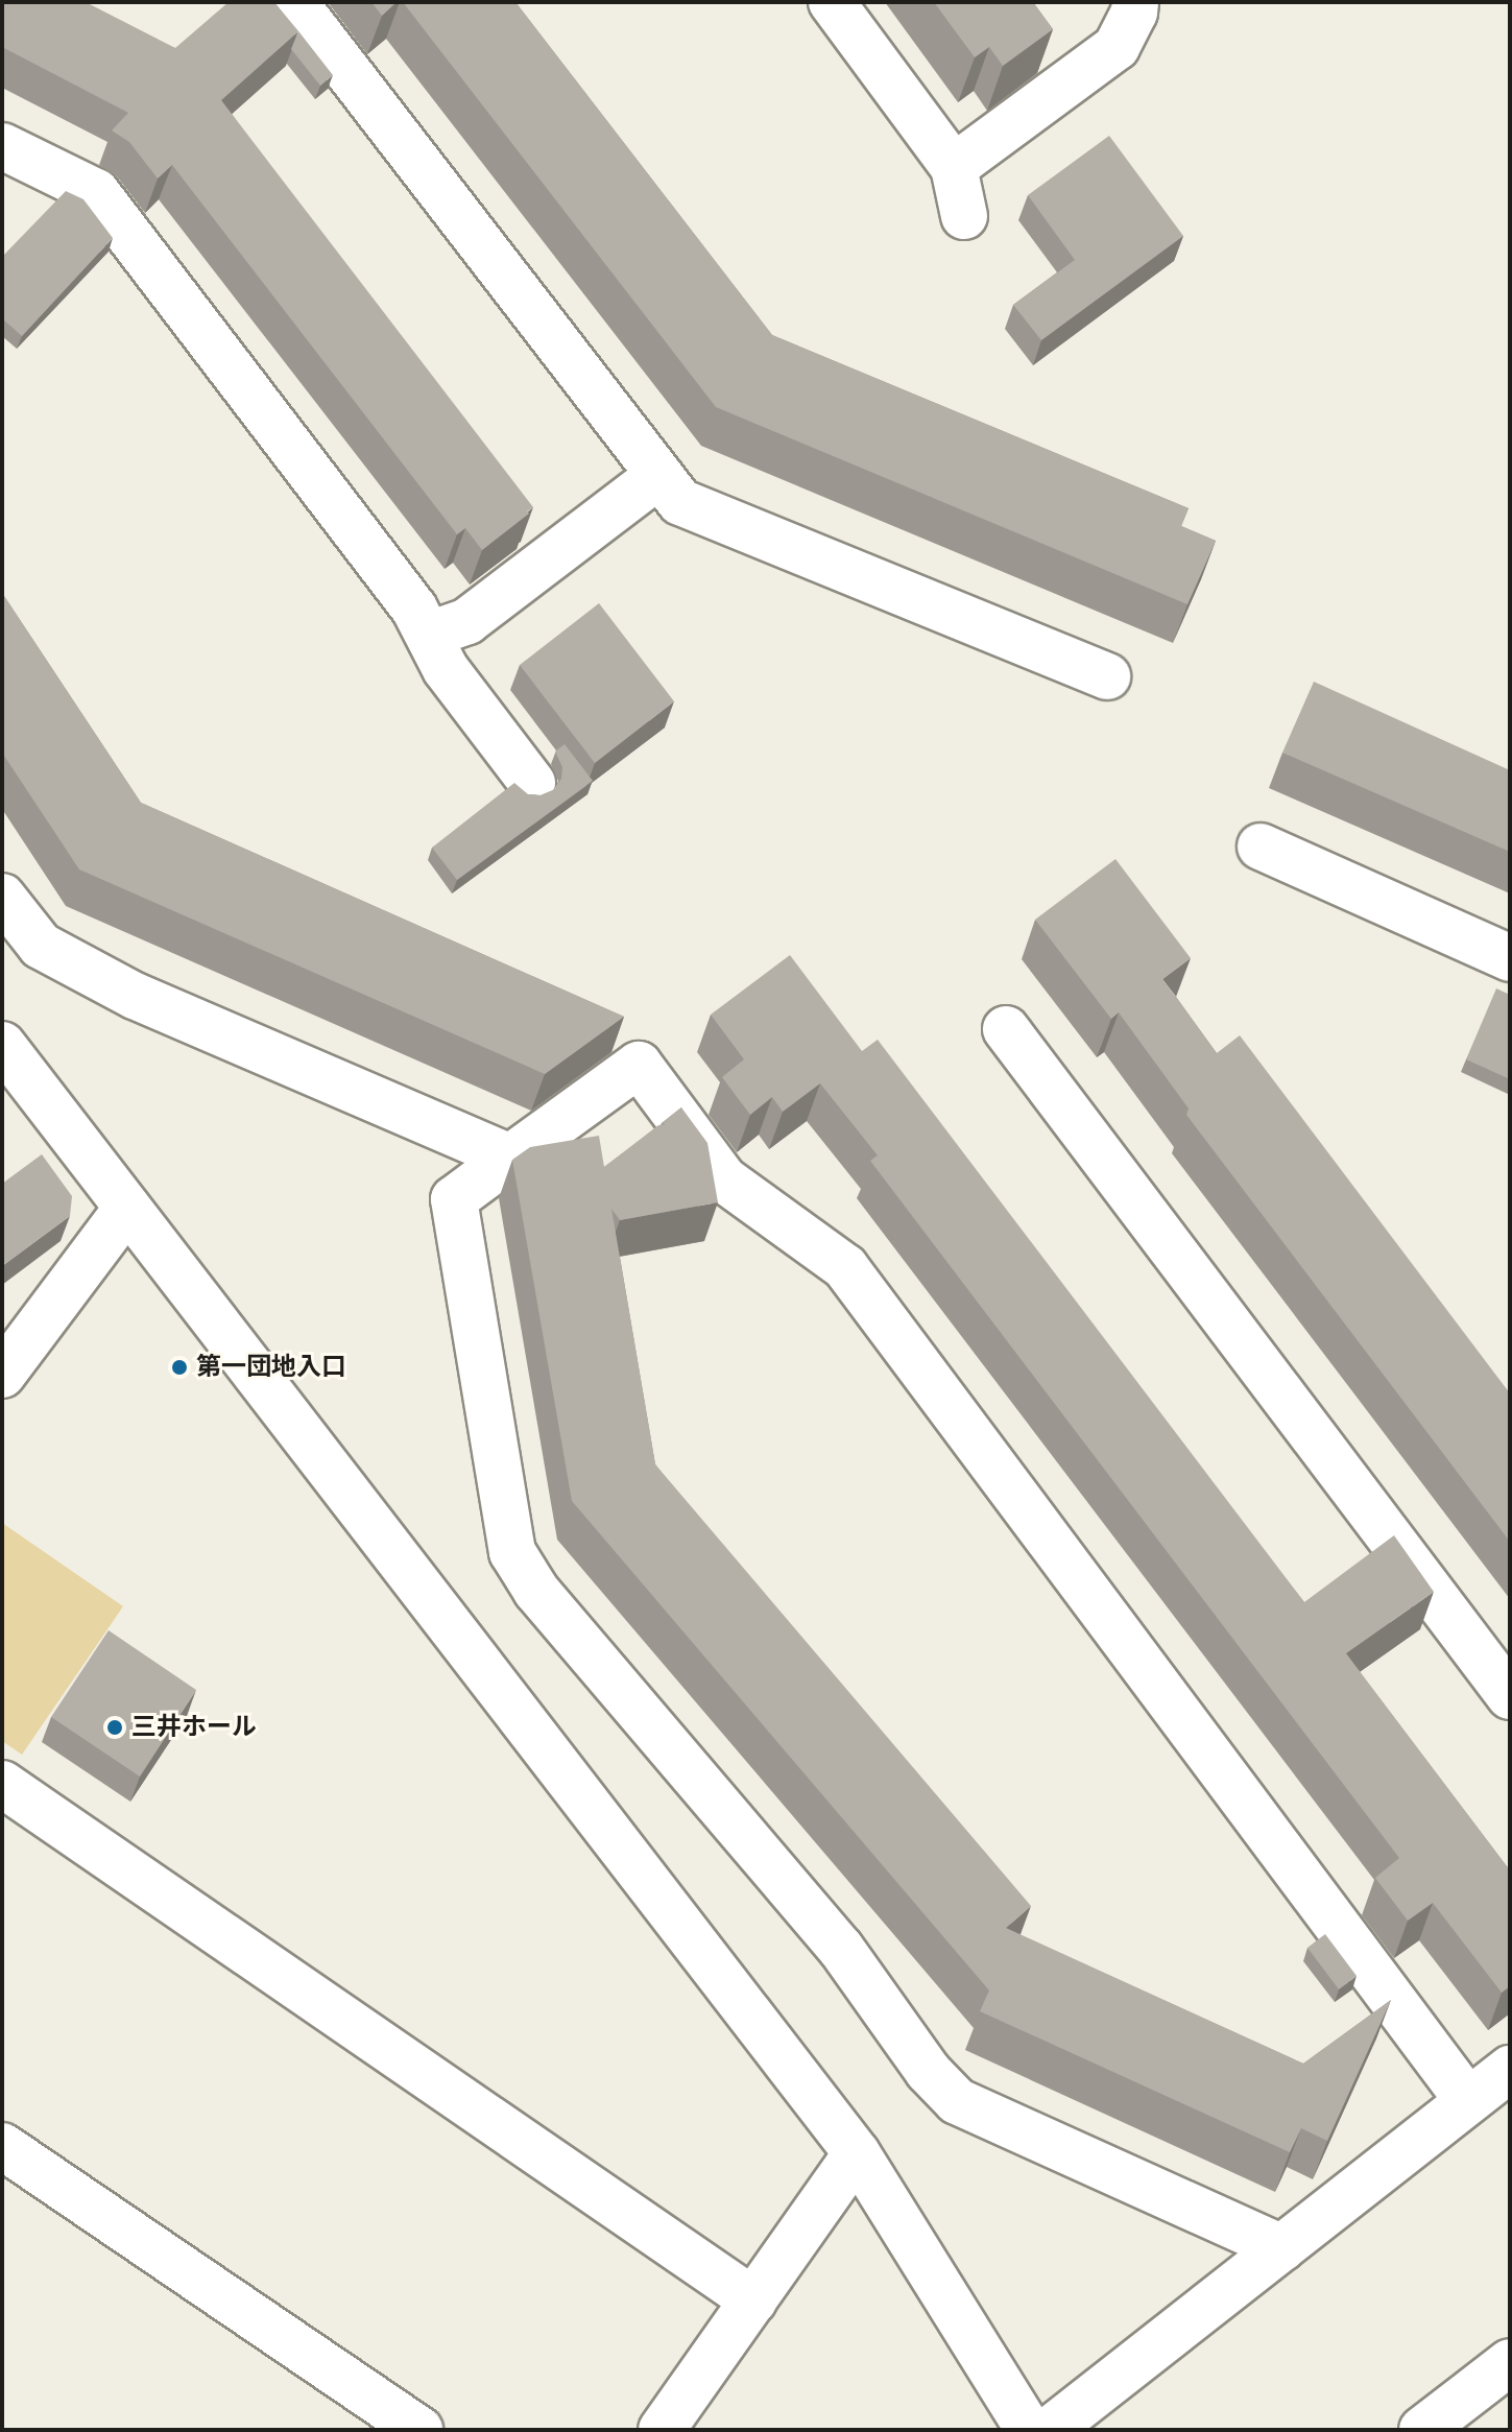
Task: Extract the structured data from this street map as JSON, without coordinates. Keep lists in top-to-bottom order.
{
  "places": ["第一団地入口", "三井ホール"]
}
